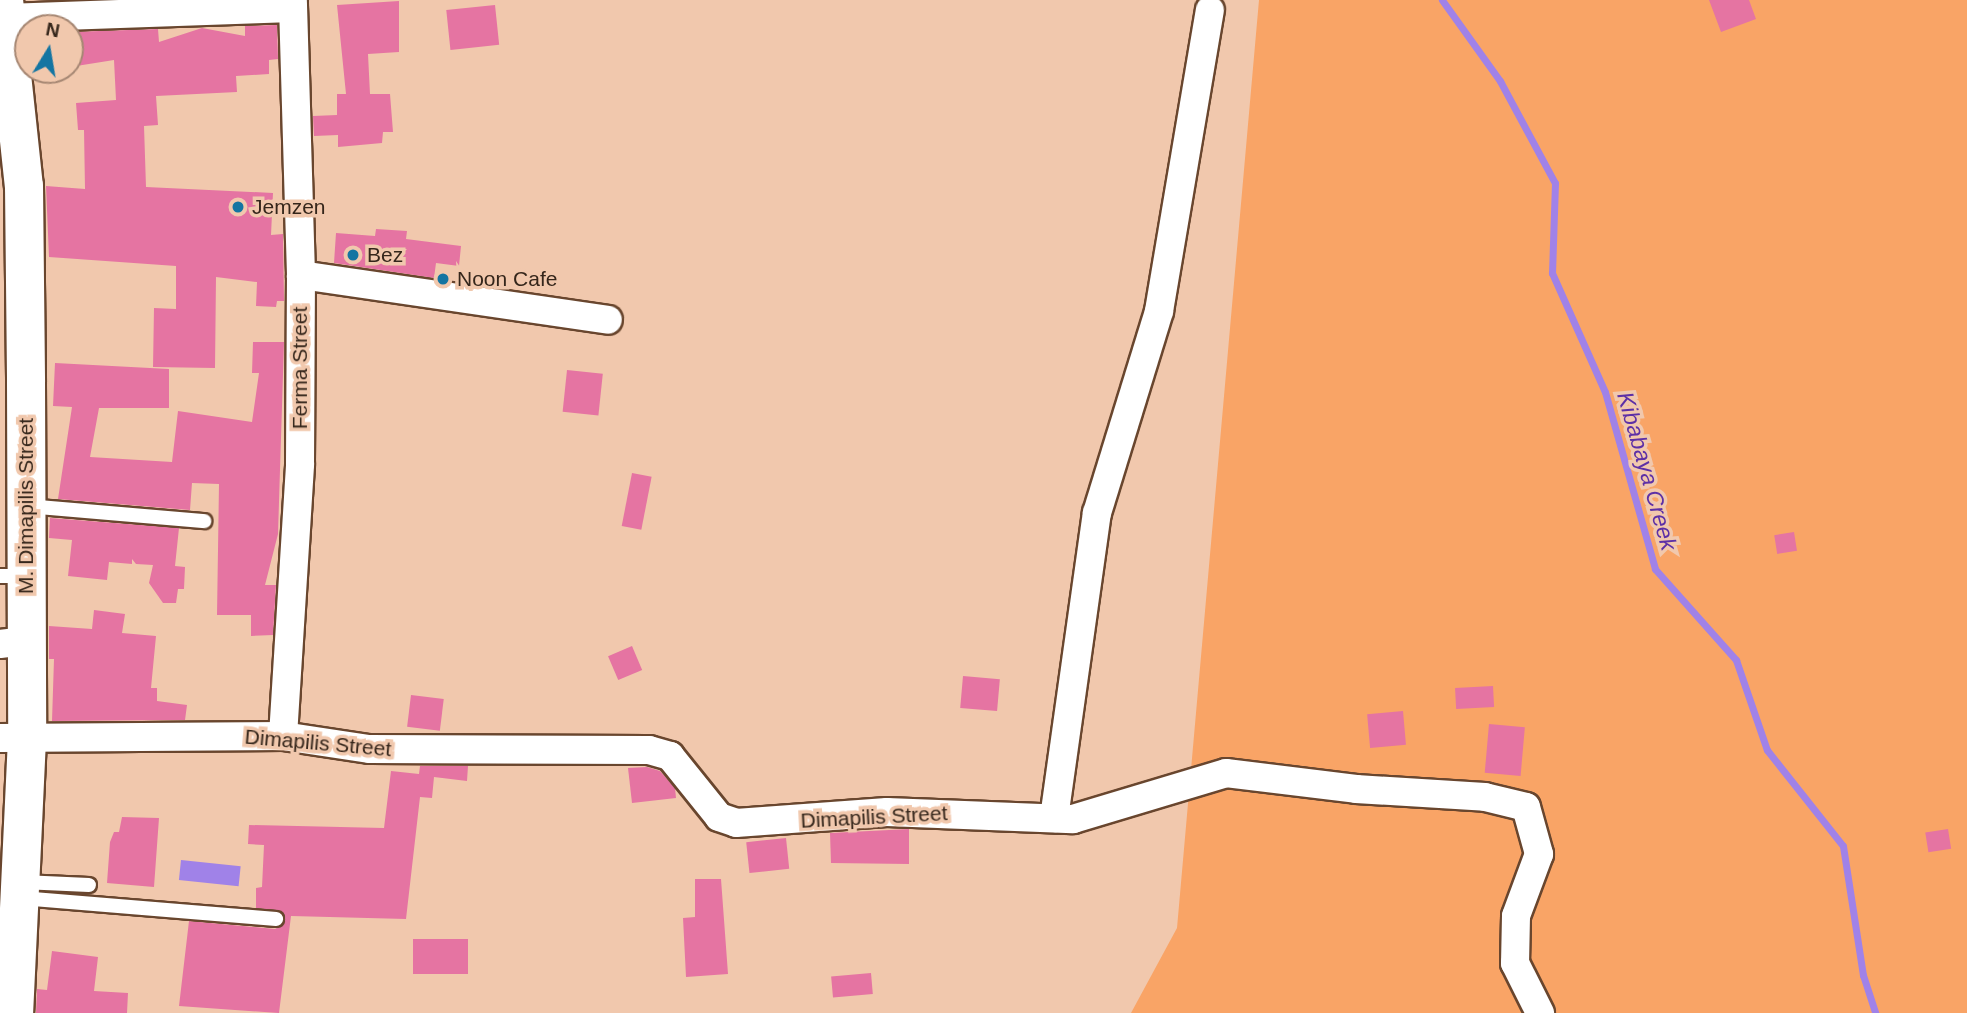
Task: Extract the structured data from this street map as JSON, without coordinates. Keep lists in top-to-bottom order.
{
  "streets": {
    "main road": ["M. Dimapilis Street"],
    "street": ["Ferma Street", "Dimapilis Street"]
  },
  "crossings": [
    ["Ferma Street", "Dimapilis Street"],
    ["M. Dimapilis Street", "Dimapilis Street"]
  ],
  "water": ["Kibabaya Creek"],
  "places": ["Jemzen", "Bez", "Noon Cafe"],
  "north": "top"
}
